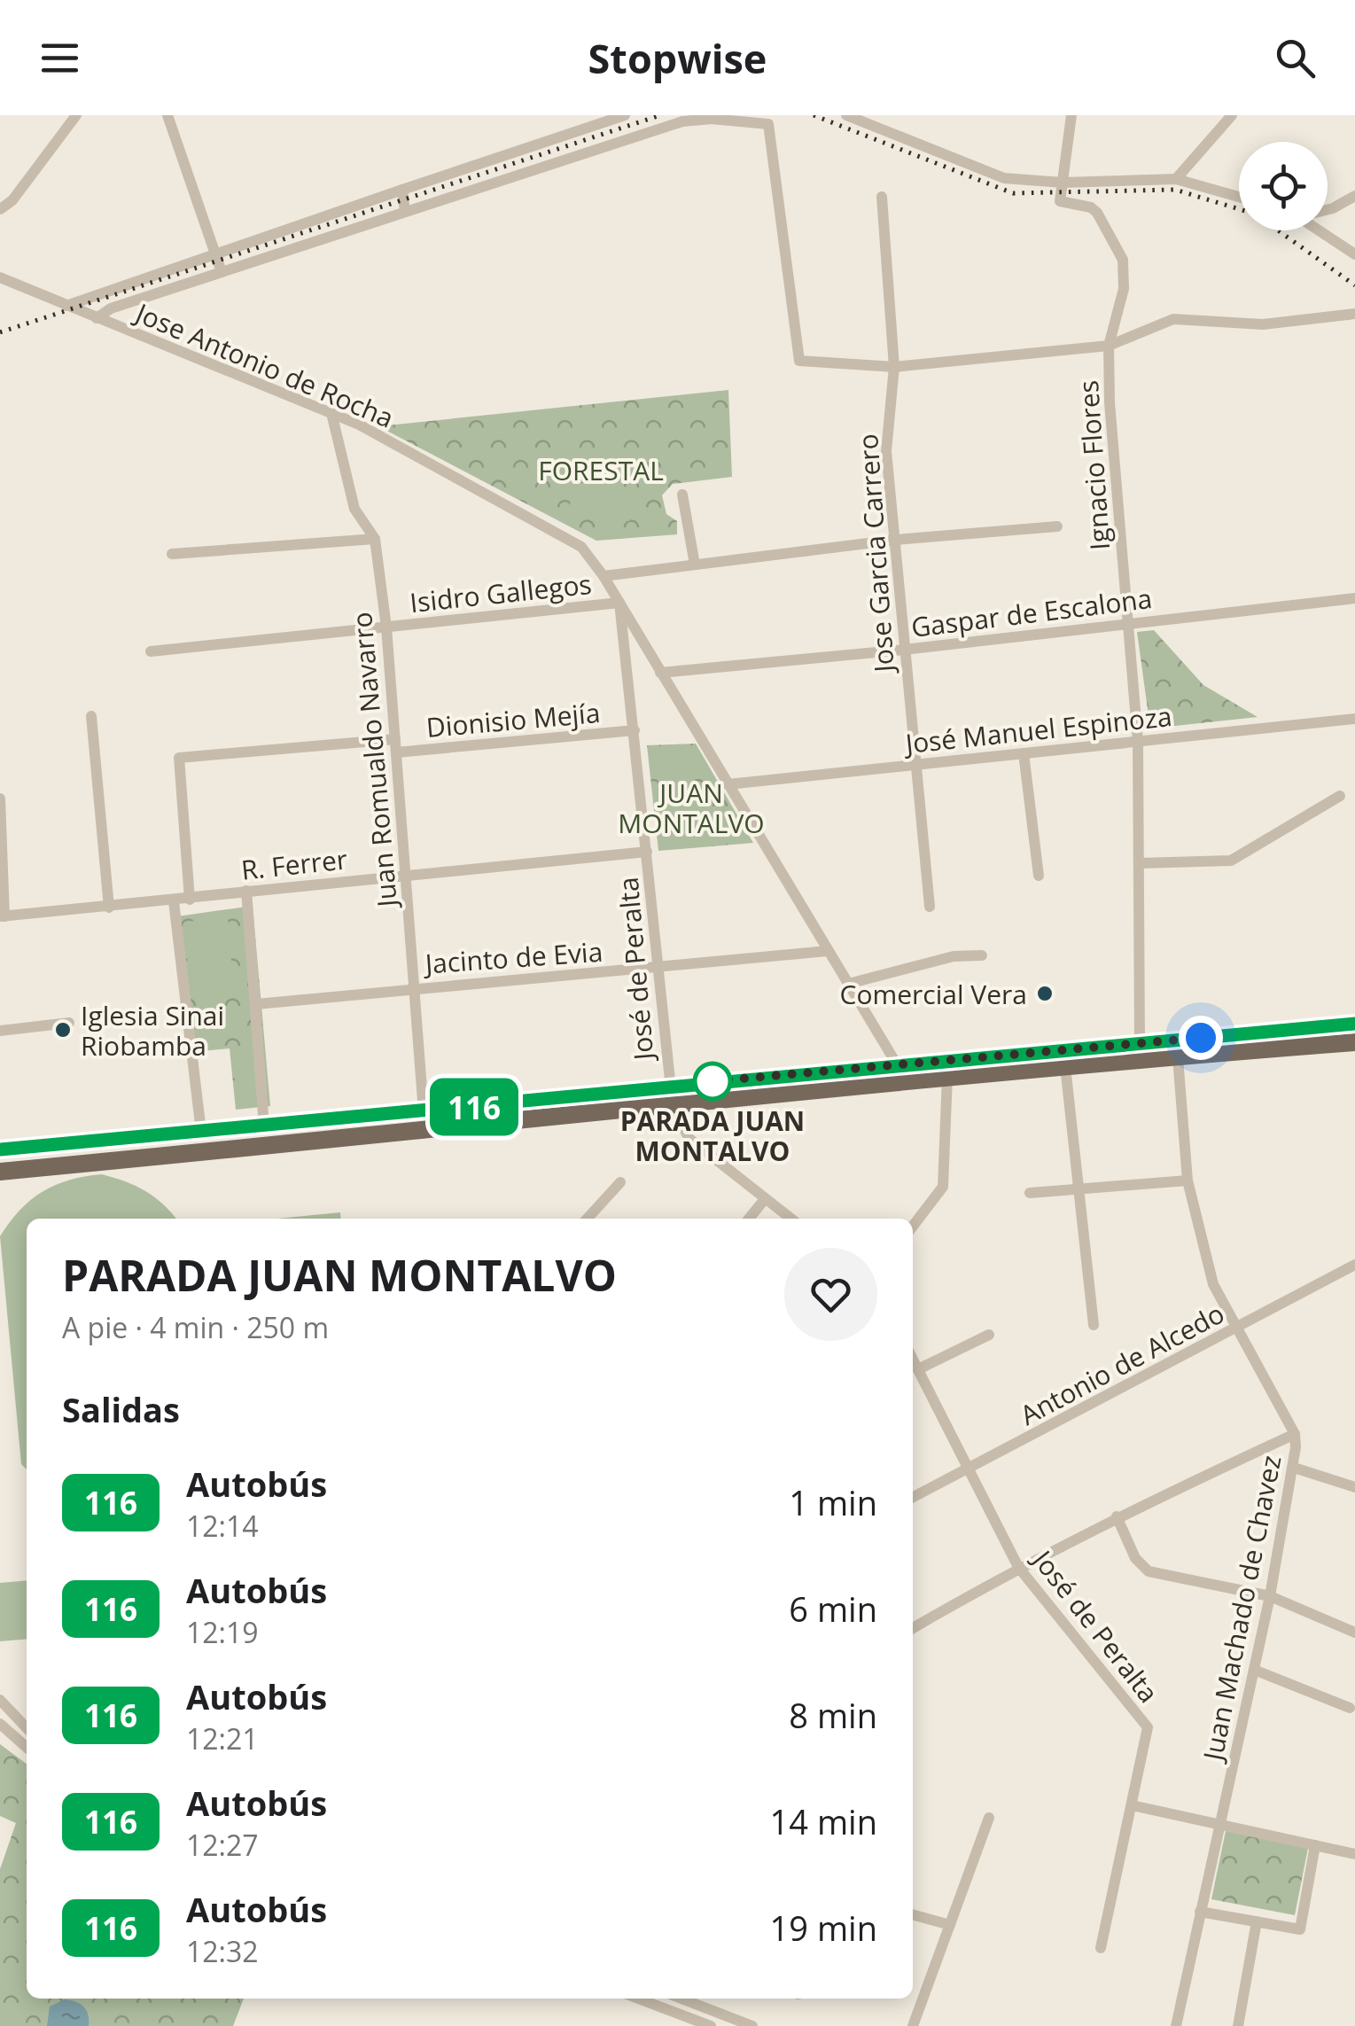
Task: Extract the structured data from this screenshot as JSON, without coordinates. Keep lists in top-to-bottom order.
{
  "streets": {
    "street": [
      "Jose Antonio de Rocha",
      "Ignacio Flores",
      "Jose Garcia Carrero",
      "Isidro Gallegos",
      "Gaspar de Escalona",
      "Dionisio Mejía",
      "José Manuel Espinoza",
      "Juan Romualdo Navarro",
      "R. Ferrer",
      "Jacinto de Evia",
      "José de Peralta",
      "Antonio de Alcedo",
      "Juan Machado de Chavez"
    ]
  },
  "crossings": [
    ["Jose Antonio de Rocha", "Isidro Gallegos"],
    ["Jose Antonio de Rocha", "Gaspar de Escalona"],
    ["Jose Antonio de Rocha", "José Manuel Espinoza"],
    ["Jose Antonio de Rocha", "Juan Romualdo Navarro"],
    ["Jose Antonio de Rocha", "Jacinto de Evia"],
    ["Jose Antonio de Rocha", "José de Peralta"],
    ["Ignacio Flores", "Gaspar de Escalona"],
    ["Ignacio Flores", "José Manuel Espinoza"],
    ["Jose Garcia Carrero", "Gaspar de Escalona"],
    ["Jose Garcia Carrero", "José Manuel Espinoza"],
    ["Isidro Gallegos", "Juan Romualdo Navarro"],
    ["Isidro Gallegos", "José de Peralta"],
    ["Dionisio Mejía", "Juan Romualdo Navarro"],
    ["Dionisio Mejía", "R. Ferrer"],
    ["Dionisio Mejía", "José de Peralta"],
    ["Juan Romualdo Navarro", "R. Ferrer"],
    ["Juan Romualdo Navarro", "Jacinto de Evia"],
    ["R. Ferrer", "José de Peralta"],
    ["Jacinto de Evia", "José de Peralta"],
    ["José de Peralta", "Antonio de Alcedo"],
    ["Antonio de Alcedo", "Juan Machado de Chavez"]
  ],
  "parks": ["FORESTAL", "JUAN MONTALVO"],
  "places": ["Comercial Vera", "Iglesia Sinai Riobamba", "PARADA JUAN MONTALVO"],
  "lines": ["bus line 116"],
  "page": {
    "header": "Stopwise",
    "on_map": "116",
    "heading": [
      ["PARADA JUAN MONTALVO", "A pie · 4 min · 250 m"],
      "Salidas"
    ],
    "list": [
      {
        "mark": "116",
        "name": "Autobús",
        "note": "12:14",
        "value": "1 min"
      },
      {
        "mark": "116",
        "name": "Autobús",
        "note": "12:19",
        "value": "6 min"
      },
      {
        "mark": "116",
        "name": "Autobús",
        "note": "12:21",
        "value": "8 min"
      },
      {
        "mark": "116",
        "name": "Autobús",
        "note": "12:27",
        "value": "14 min"
      },
      {
        "mark": "116",
        "name": "Autobús",
        "note": "12:32",
        "value": "19 min"
      }
    ]
  }
}
